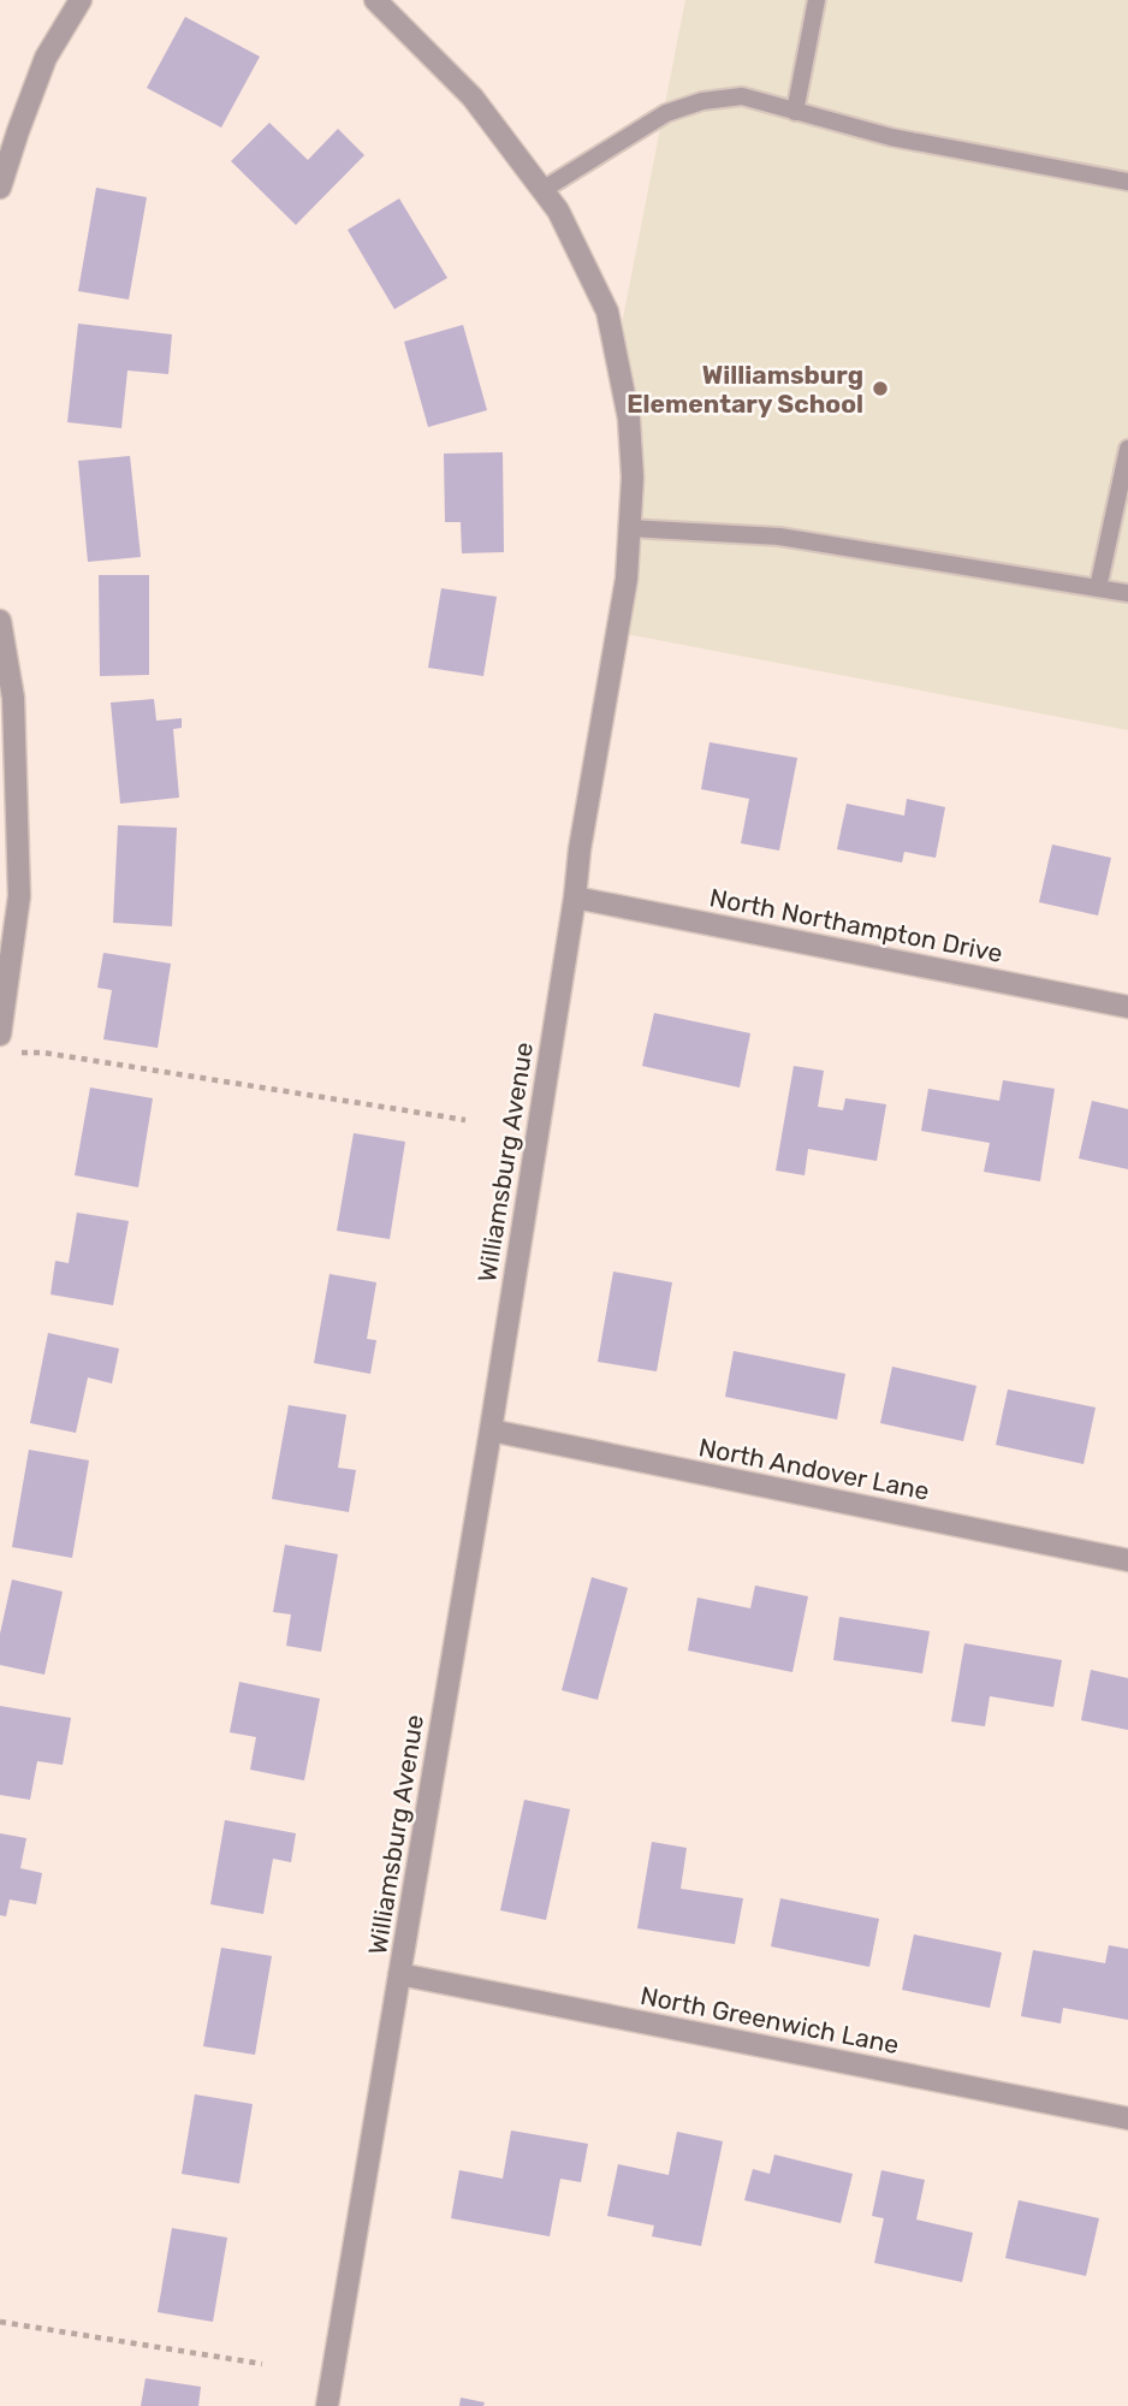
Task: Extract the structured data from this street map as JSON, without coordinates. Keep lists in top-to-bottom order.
{
  "streets": {
    "street": [
      "North Northampton Drive",
      "Williamsburg Avenue",
      "North Andover Lane",
      "North Greenwich Lane"
    ]
  },
  "crossings": [
    ["North Northampton Drive", "Williamsburg Avenue"],
    ["Williamsburg Avenue", "North Andover Lane"],
    ["Williamsburg Avenue", "North Greenwich Lane"]
  ],
  "places": ["Williamsburg Elementary School"]
}
